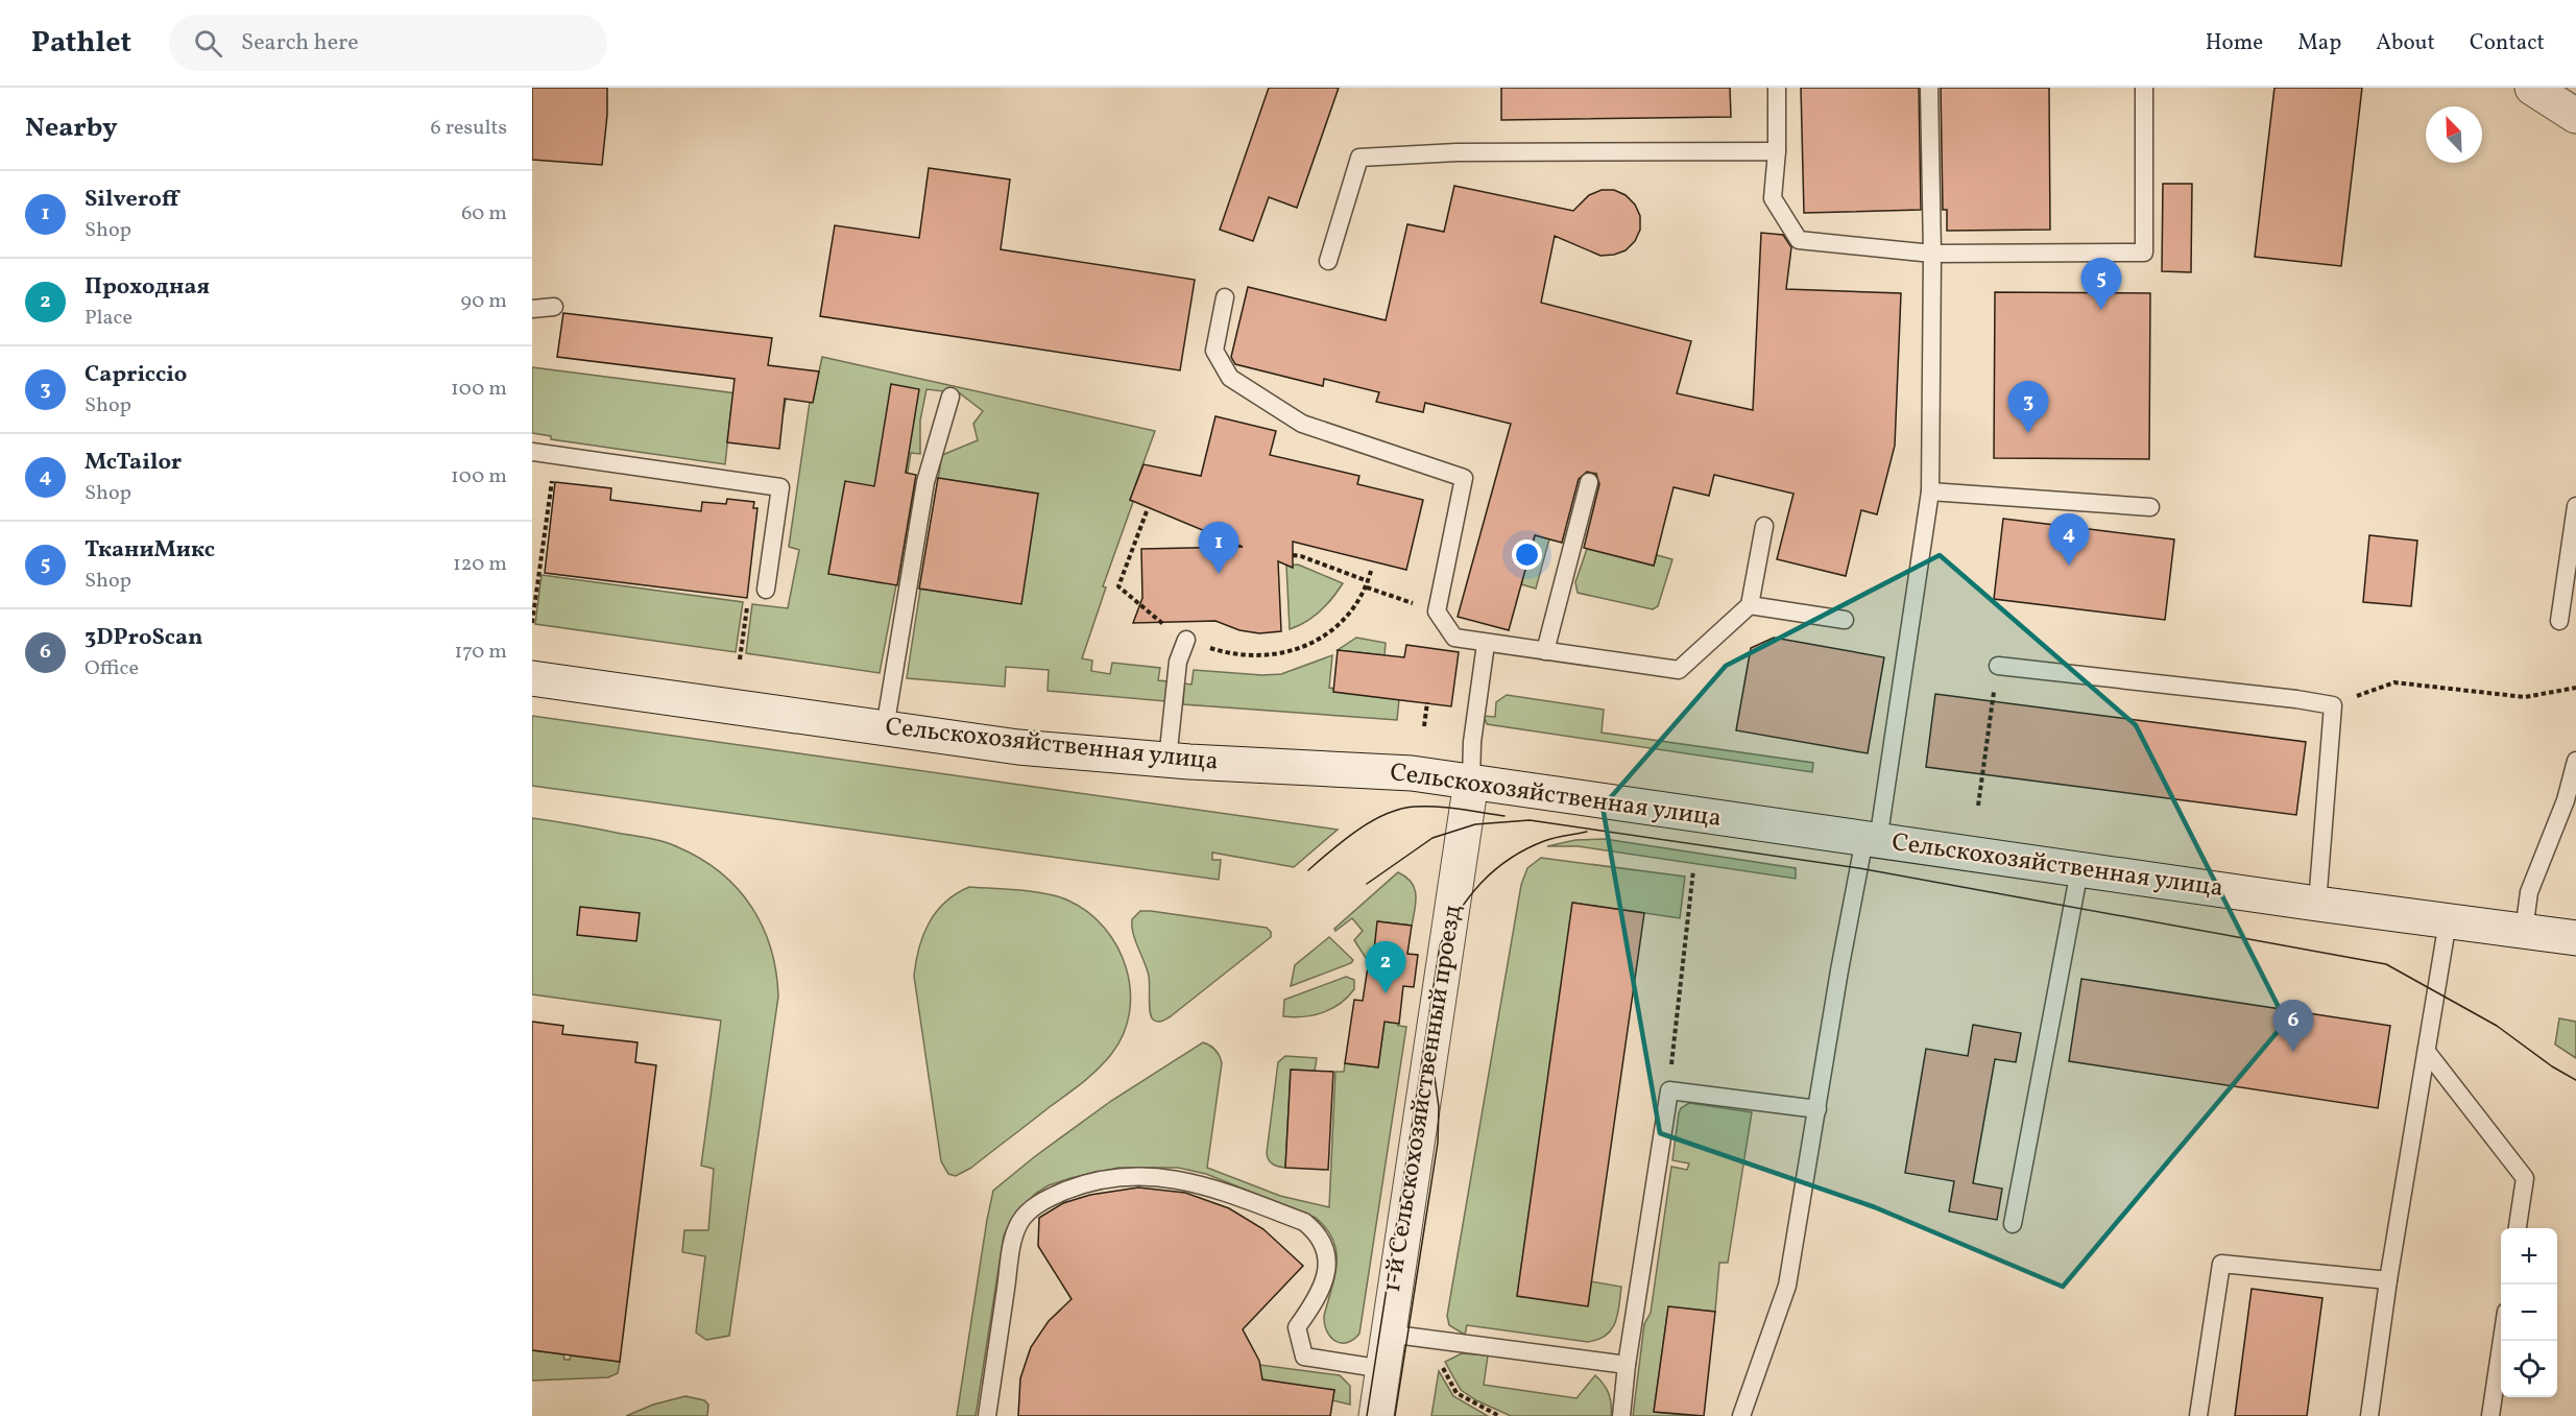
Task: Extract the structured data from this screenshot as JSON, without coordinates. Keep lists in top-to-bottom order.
{
  "streets": {
    "main road": ["Сельскохозяйственная улица", "1-й Сельскохозяйственный проезд"]
  },
  "crossings": [
    ["Сельскохозяйственная улица", "1-й Сельскохозяйственный проезд"]
  ],
  "north": "top left",
  "page": {
    "header": "Pathlet",
    "search": "Search here",
    "nav": [
      "Home",
      "Map",
      "About",
      "Contact"
    ],
    "heading": ["Nearby", "6 results"],
    "list": [
      {
        "mark": "1",
        "name": "Silveroff",
        "note": "Shop",
        "value": "60 m"
      },
      {
        "mark": "2",
        "name": "Проходная",
        "note": "Place",
        "value": "90 m"
      },
      {
        "mark": "3",
        "name": "Capriccio",
        "note": "Shop",
        "value": "100 m"
      },
      {
        "mark": "4",
        "name": "McTailor",
        "note": "Shop",
        "value": "100 m"
      },
      {
        "mark": "5",
        "name": "ТканиМикс",
        "note": "Shop",
        "value": "120 m"
      },
      {
        "mark": "6",
        "name": "3DProScan",
        "note": "Office",
        "value": "170 m"
      }
    ],
    "pins": [
      "5",
      "3",
      "4",
      "1",
      "2",
      "6"
    ],
    "map_buttons": ["+", "−"]
  }
}
